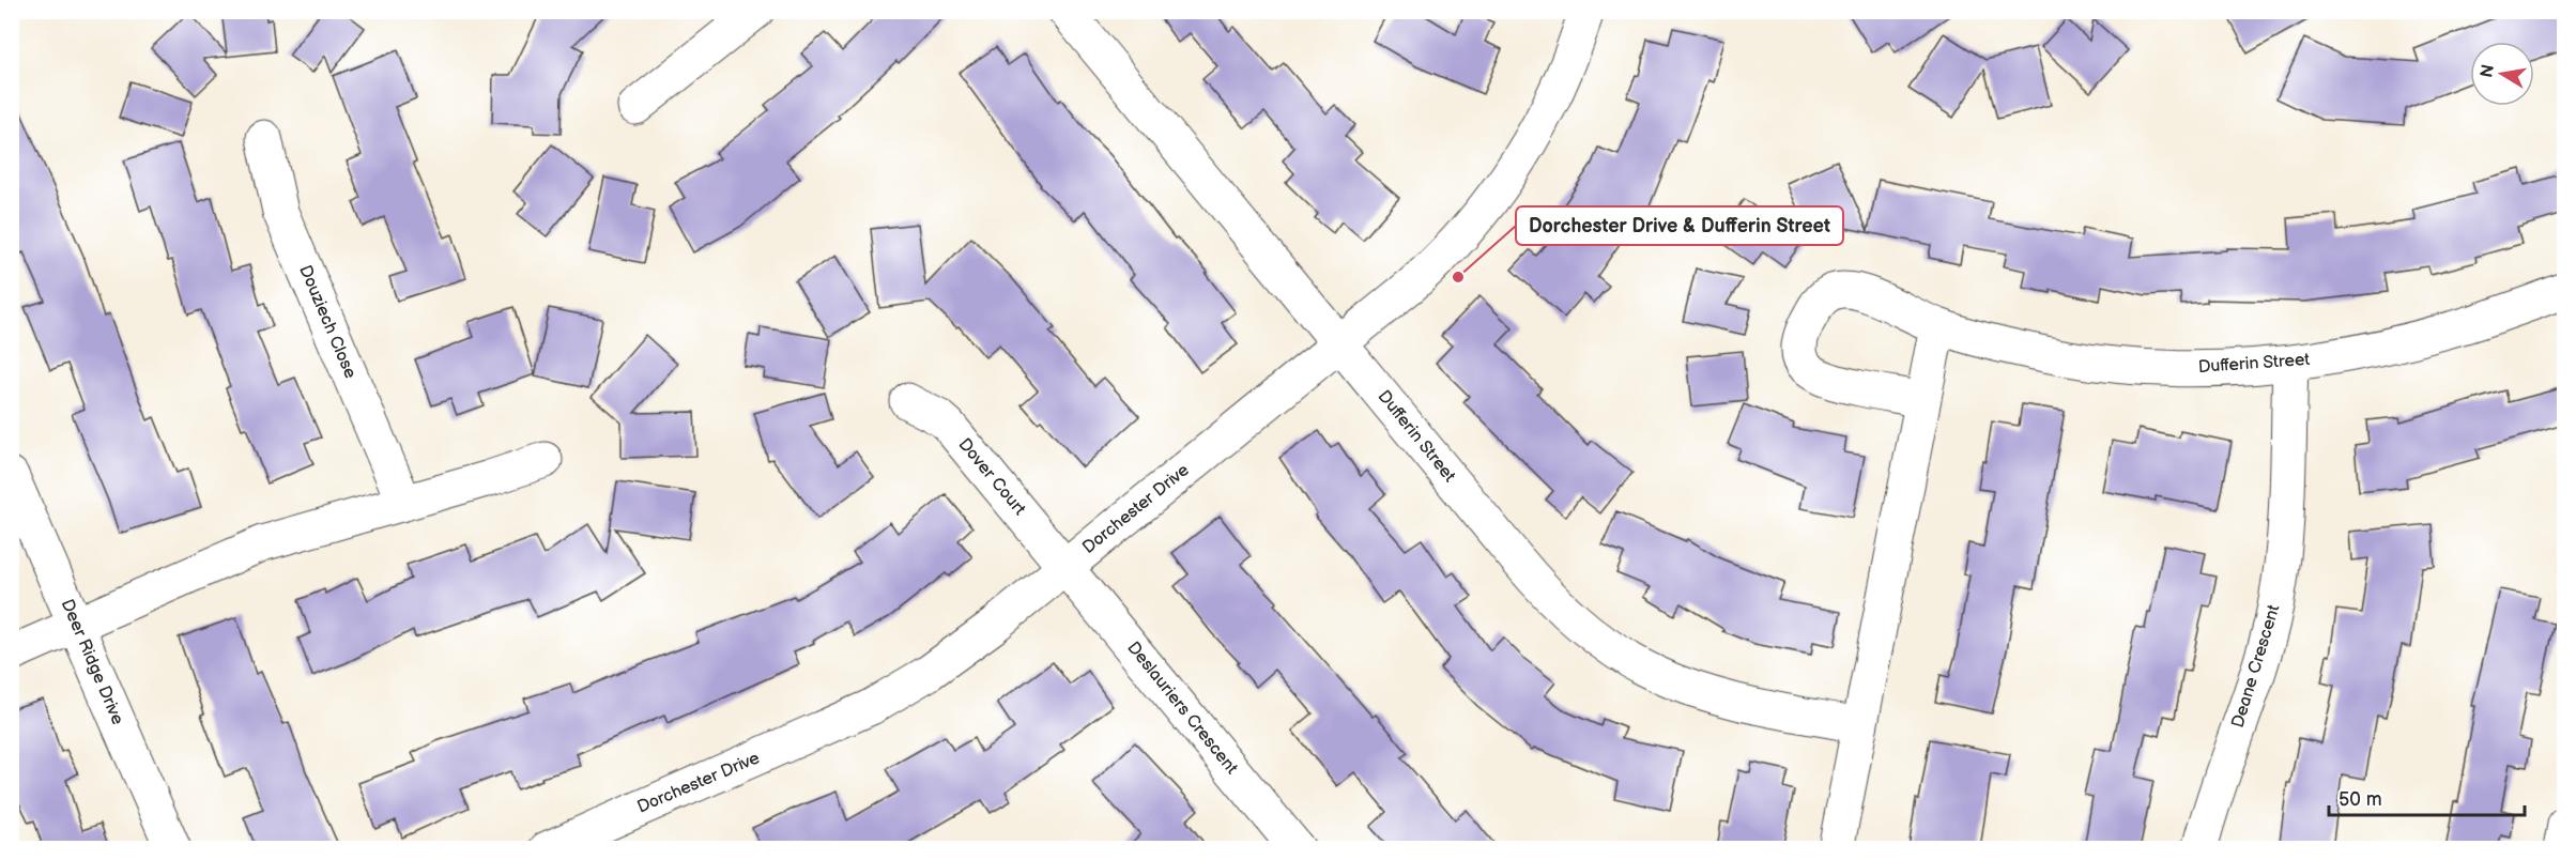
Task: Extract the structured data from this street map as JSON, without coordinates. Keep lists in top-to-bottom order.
{
  "streets": {
    "street": [
      "Douziech Close",
      "Dufferin Street",
      "Dover Court",
      "Dorchester Drive",
      "Deer Ridge Drive",
      "Deane Crescent",
      "Deslauriers Crescent"
    ]
  },
  "crossings": [
    ["Dufferin Street", "Dorchester Drive"],
    ["Dufferin Street", "Deane Crescent"],
    ["Dover Court", "Dorchester Drive"],
    ["Dover Court", "Deslauriers Crescent"],
    ["Dorchester Drive", "Deslauriers Crescent"]
  ],
  "places": ["Dorchester Drive & Dufferin Street"],
  "scale_bar": "50 m",
  "north": "left"
}
